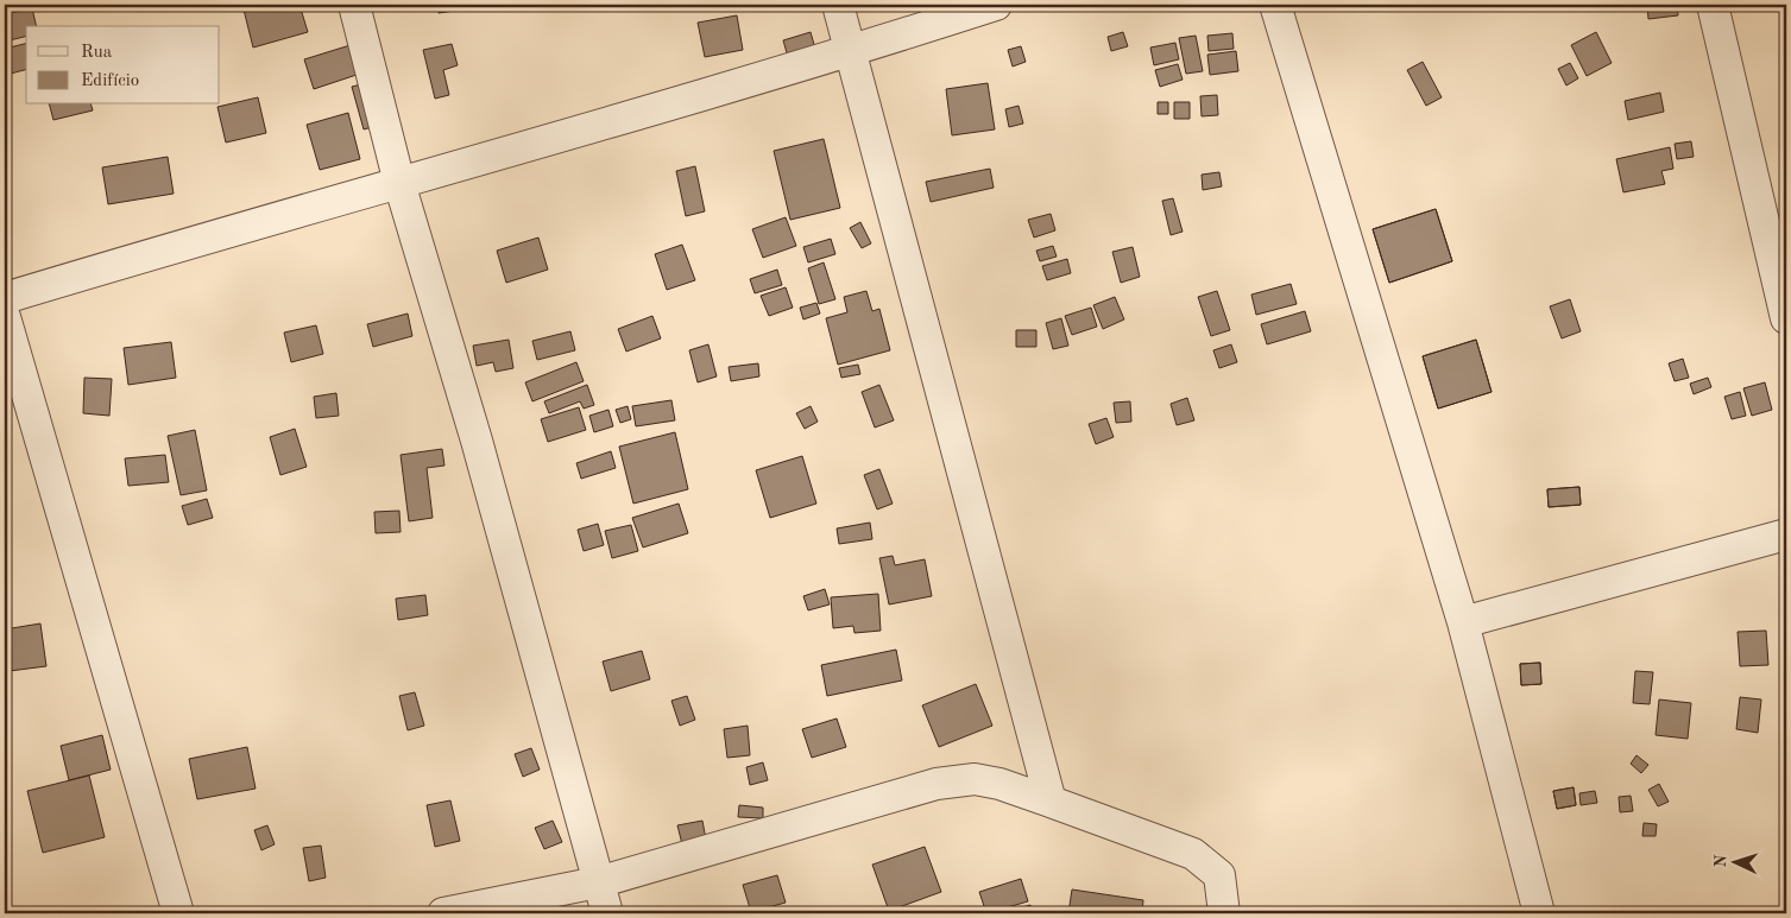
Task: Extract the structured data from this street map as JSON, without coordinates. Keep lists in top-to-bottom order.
{
  "legend": ["Rua", "Edifício"],
  "north": "left"
}
